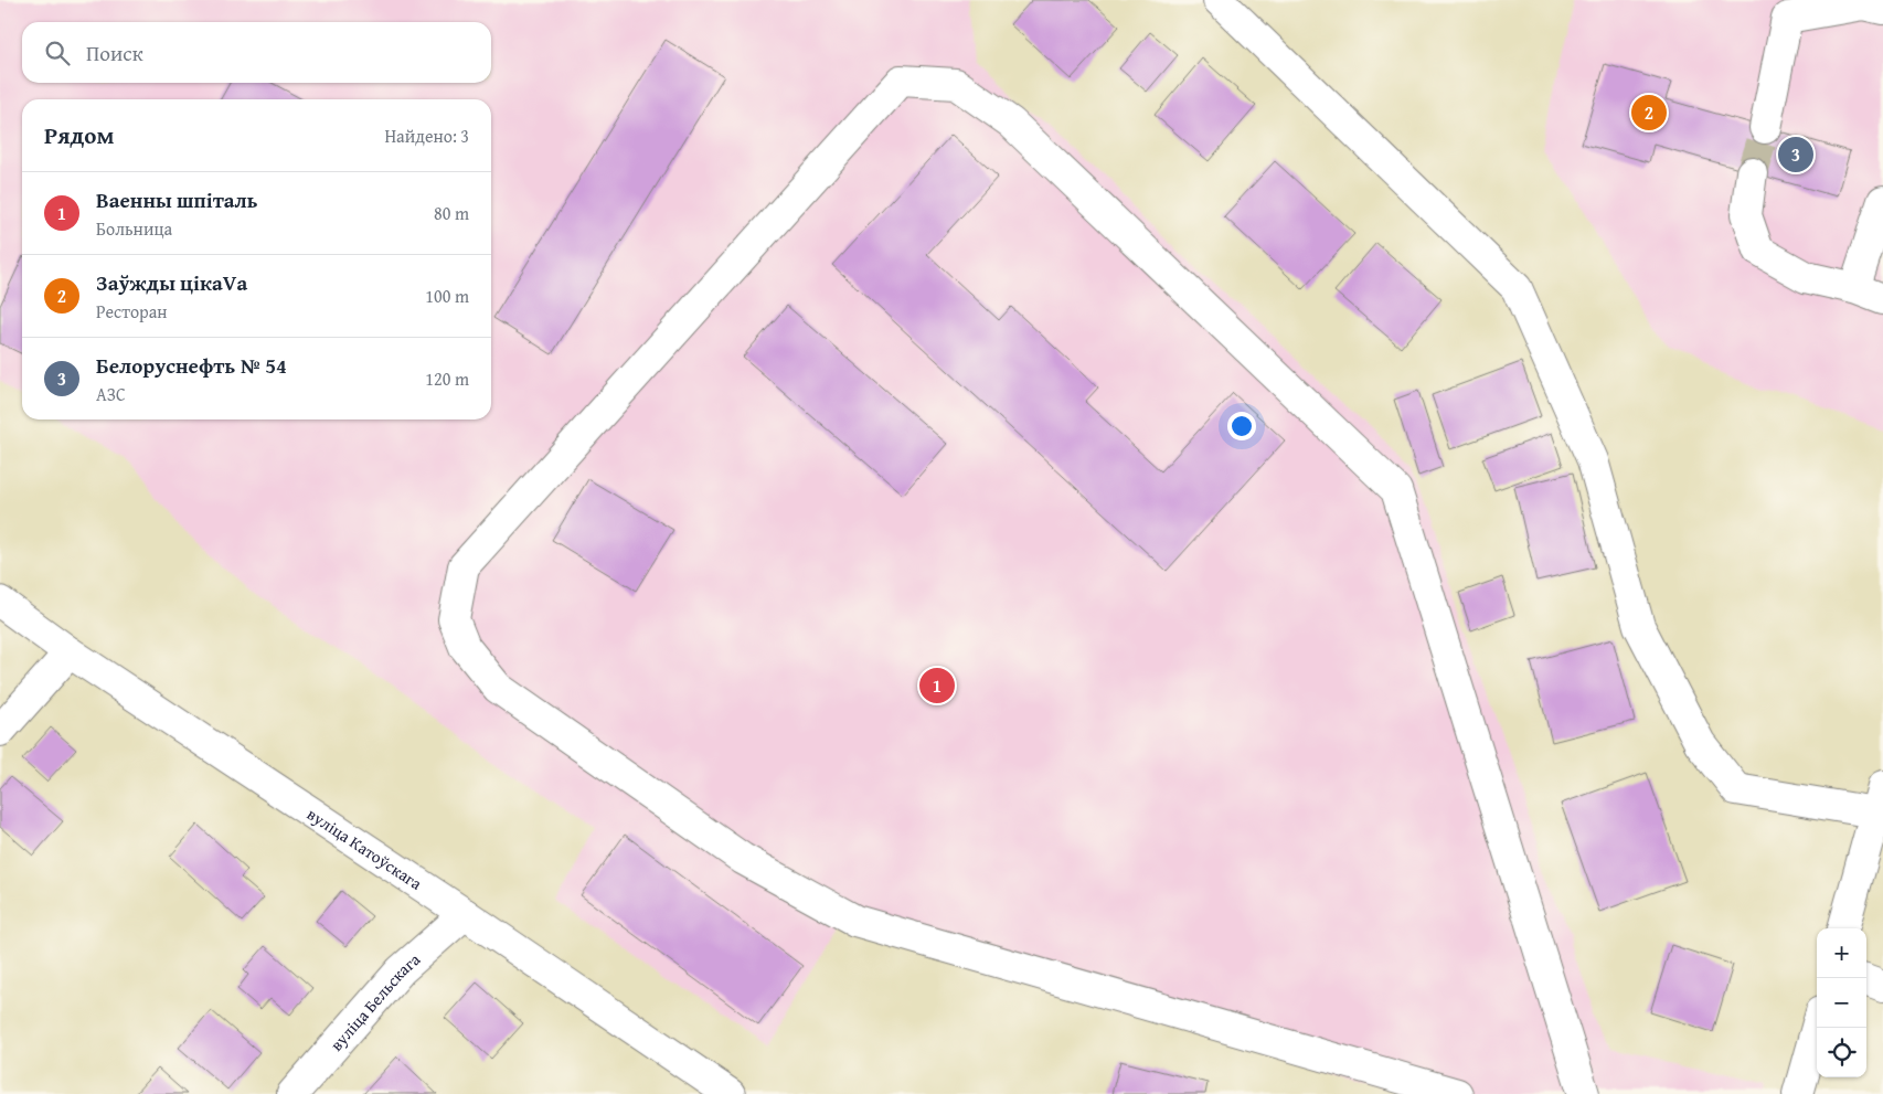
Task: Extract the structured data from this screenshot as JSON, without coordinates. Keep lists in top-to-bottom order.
{
  "streets": {
    "street": ["вуліца Катоўскага", "вуліца Бельскага"]
  },
  "crossings": [
    ["вуліца Катоўскага", "вуліца Бельскага"]
  ],
  "page": {
    "search": "Поиск",
    "pins": ["2", "3", "1"],
    "heading": ["Рядом", "Найдено: 3"],
    "list": [
      {
        "mark": "1",
        "name": "Ваенны шпіталь",
        "note": "Больница",
        "value": "80 m"
      },
      {
        "mark": "2",
        "name": "Заўжды цікаVа",
        "note": "Ресторан",
        "value": "100 m"
      },
      {
        "mark": "3",
        "name": "Белоруснефть № 54",
        "note": "АЗС",
        "value": "120 m"
      }
    ],
    "map_buttons": ["+", "−"]
  }
}
